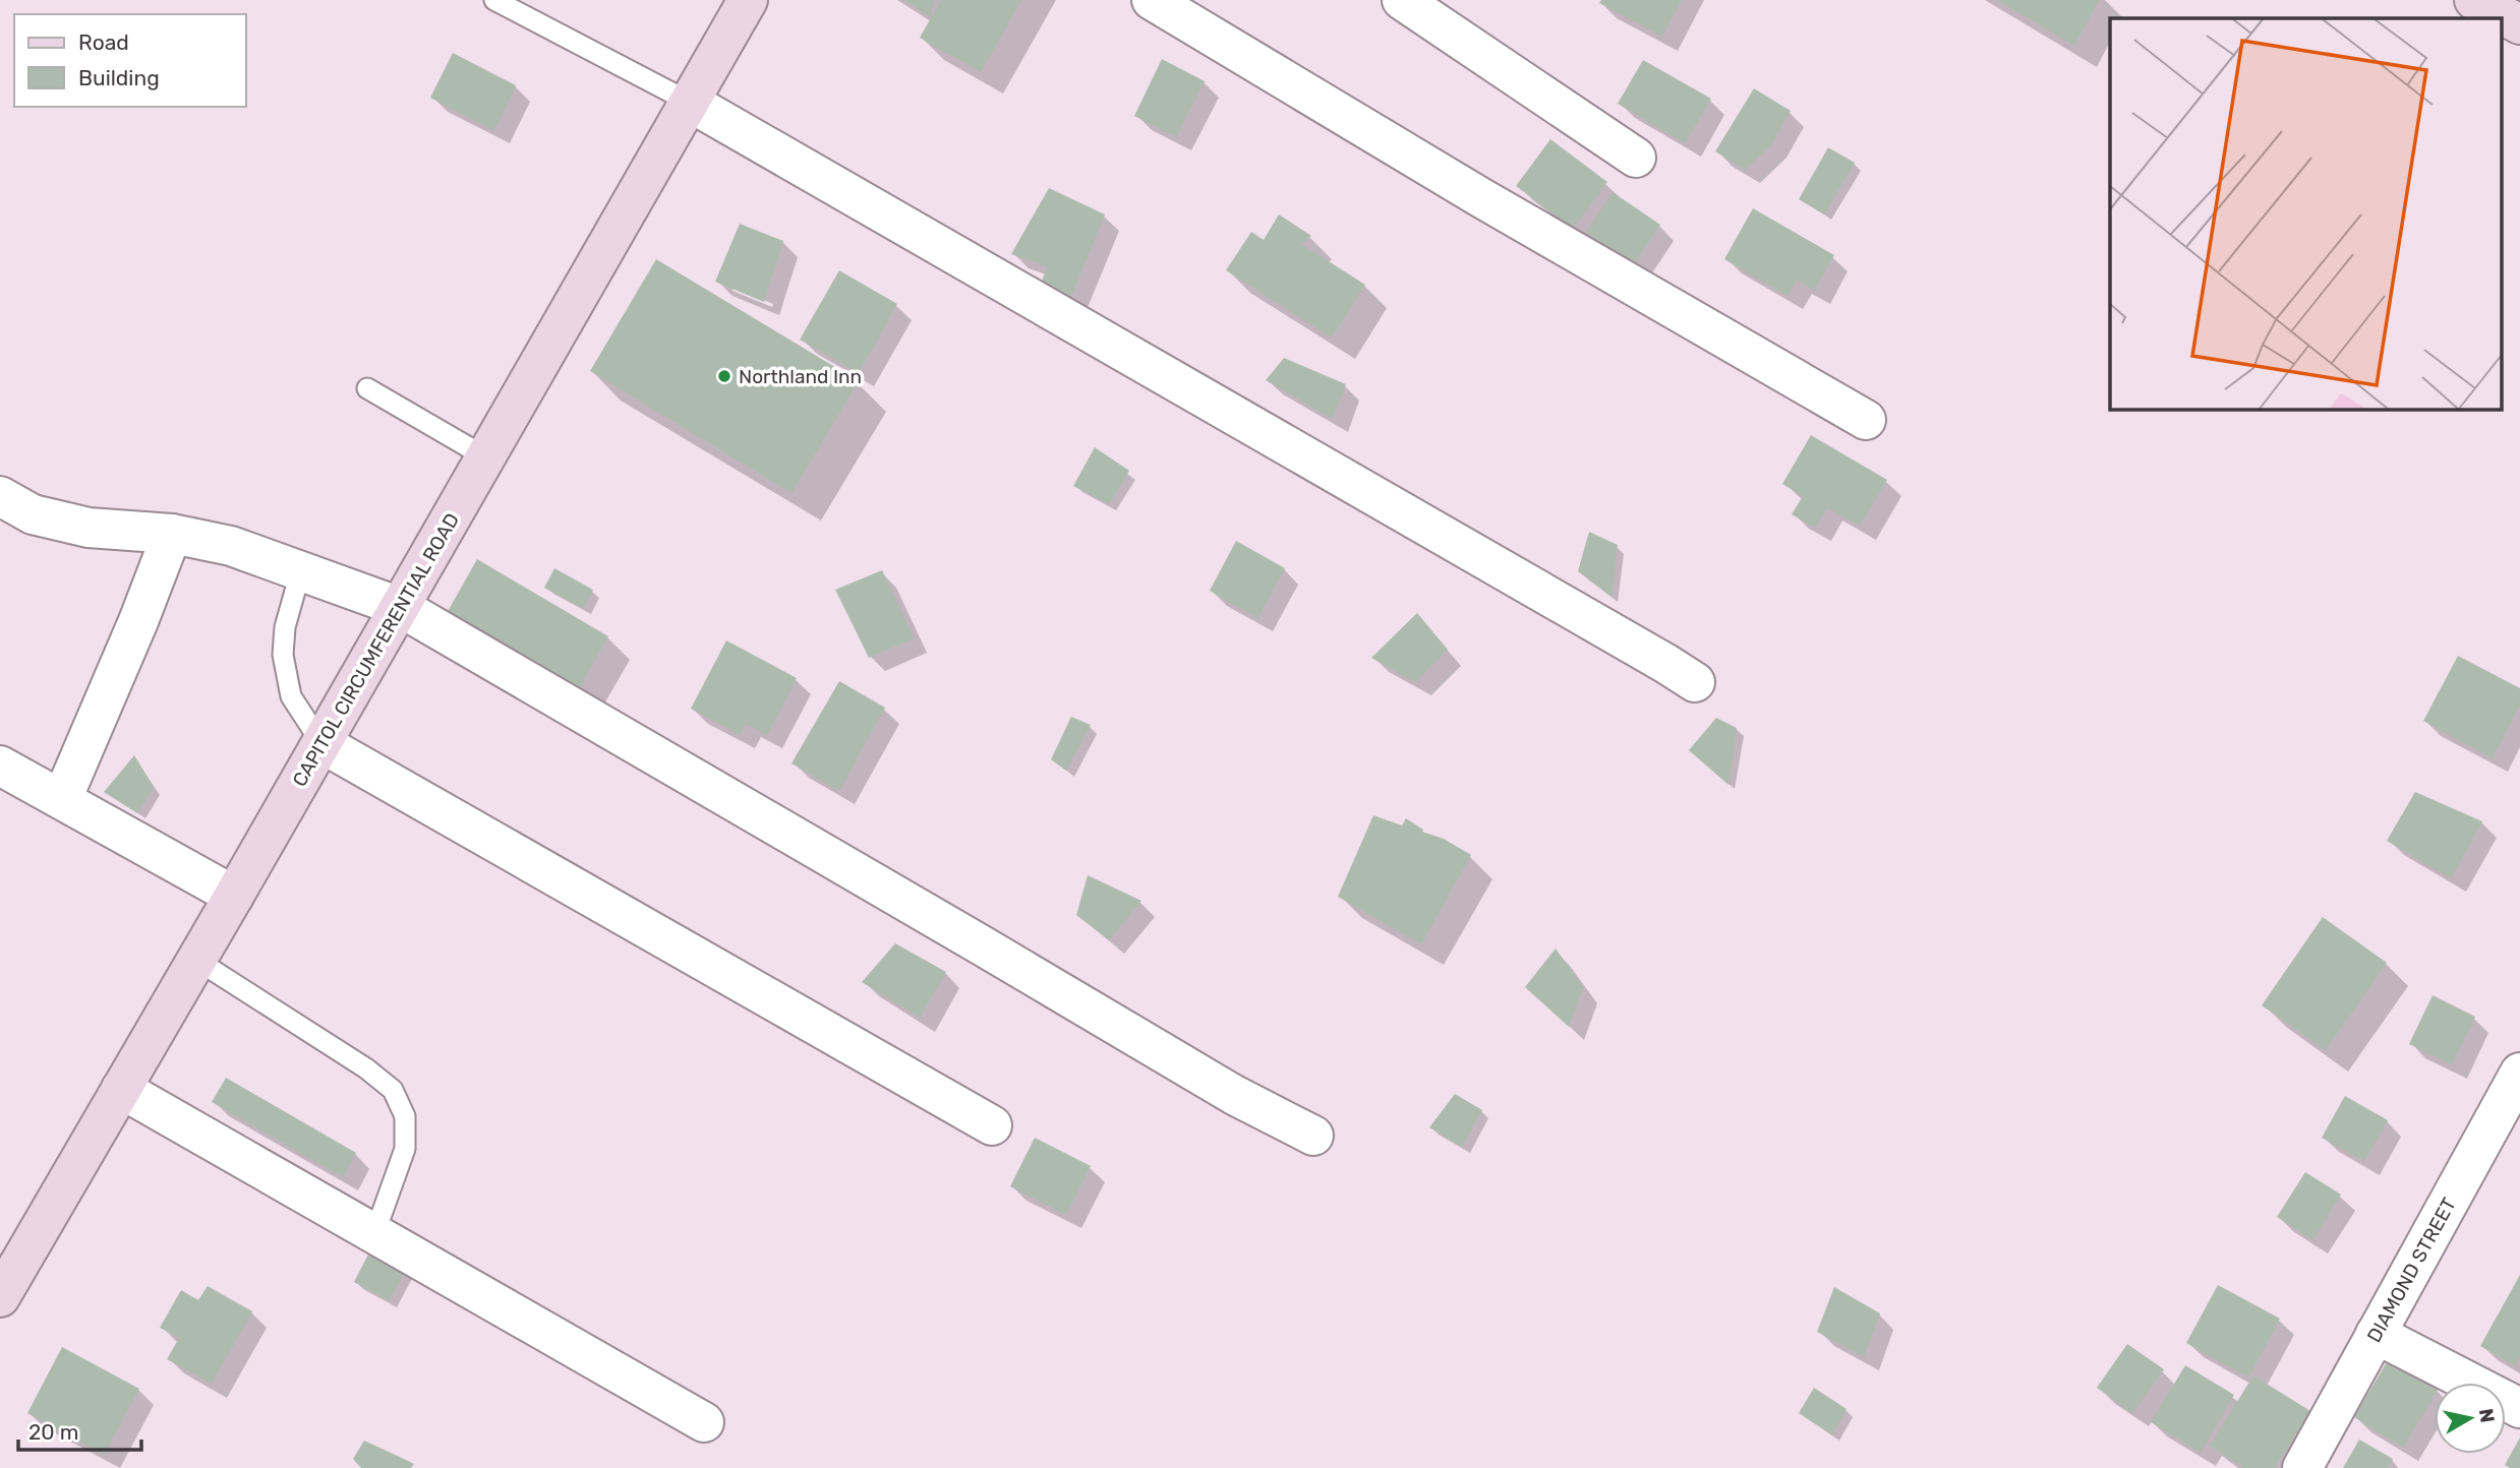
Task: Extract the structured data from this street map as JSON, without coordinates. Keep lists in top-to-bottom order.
{
  "streets": {
    "main road": ["CAPITOL CIRCUMFERENTIAL ROAD"],
    "street": ["DIAMOND STREET"]
  },
  "places": ["Northland Inn"],
  "legend": ["Road", "Building"],
  "scale_bar": "20 m",
  "north": "right"
}
